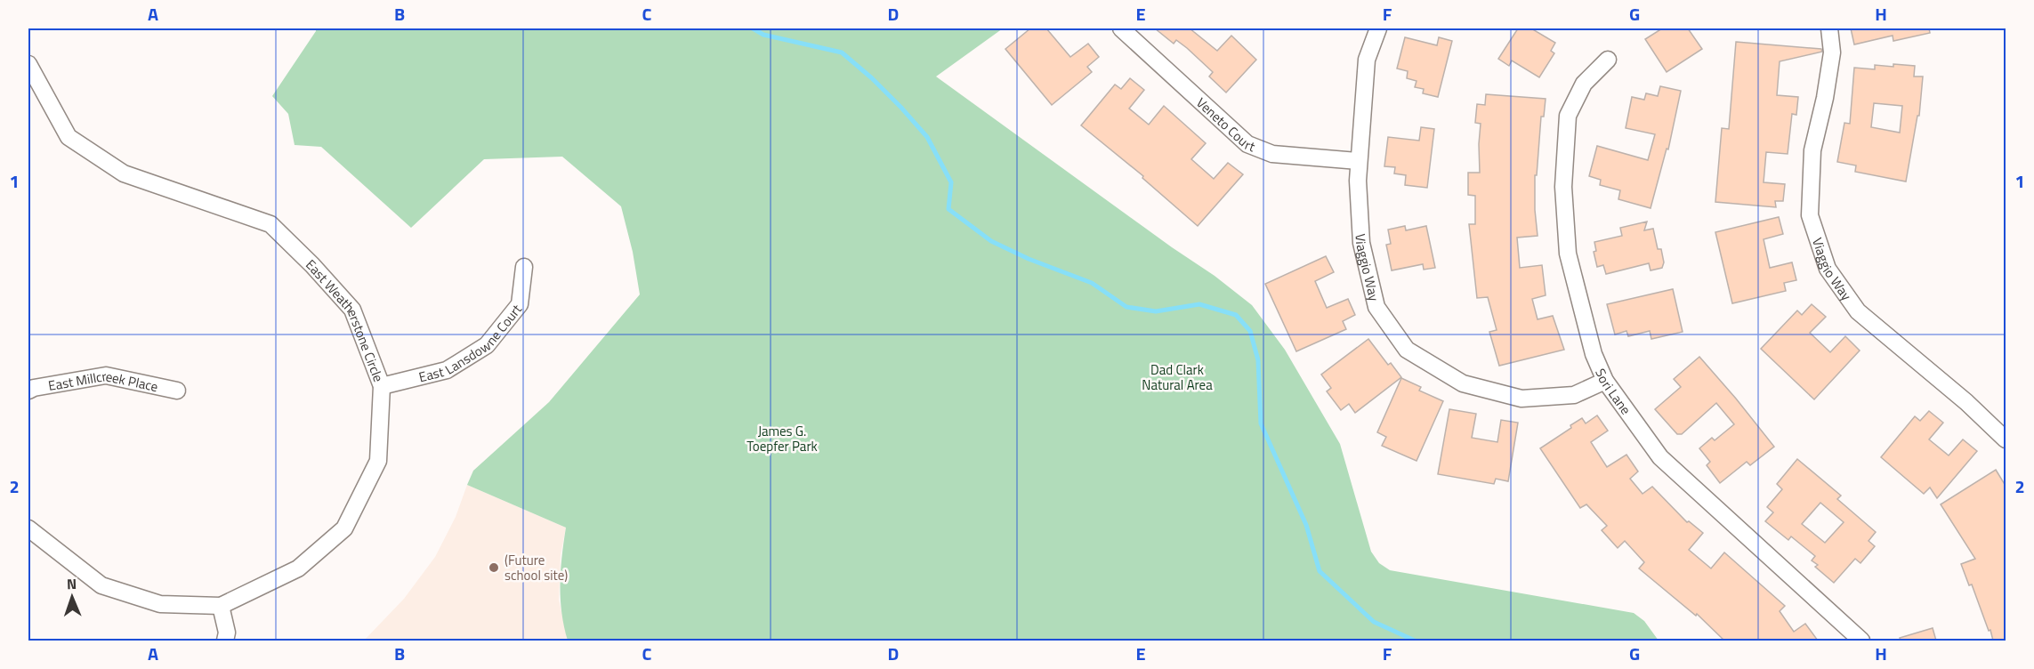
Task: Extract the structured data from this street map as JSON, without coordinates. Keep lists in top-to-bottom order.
{
  "streets": {
    "street": [
      "Veneto Court",
      "Viaggio Way",
      "East Weatherstone Circle",
      "East Lansdowne Court",
      "East Millcreek Place",
      "Sori Lane"
    ]
  },
  "crossings": [
    ["Veneto Court", "Viaggio Way"],
    ["Viaggio Way", "Sori Lane"],
    ["East Weatherstone Circle", "East Lansdowne Court"]
  ],
  "parks": ["Dad Clark Natural Area", "James G. Toepfer Park"],
  "places": ["(Future school site)"],
  "north": "top",
  "grid": {
    "columns": [
      "A",
      "B",
      "C",
      "D",
      "E",
      "F",
      "G",
      "H"
    ],
    "rows": ["1", "2"]
  }
}
